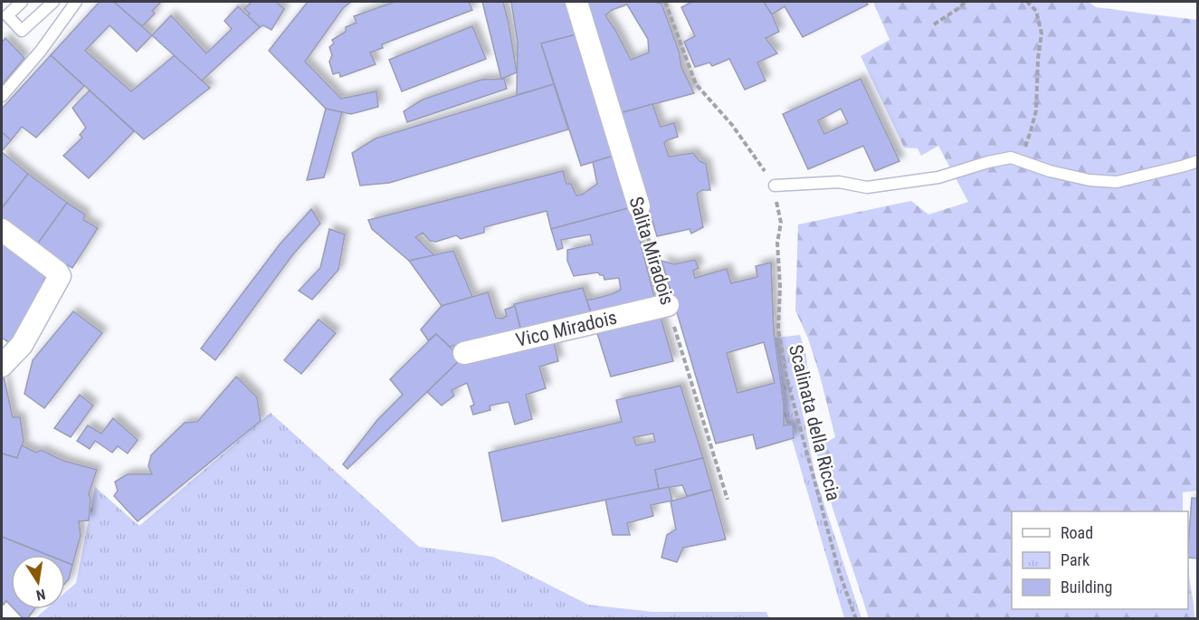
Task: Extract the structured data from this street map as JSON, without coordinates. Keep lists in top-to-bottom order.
{
  "streets": {
    "street": ["Salita Miradois", "Vico Miradois"],
    "path": ["Scalinata della Riccia"]
  },
  "crossings": [
    ["Salita Miradois", "Vico Miradois"]
  ],
  "legend": ["Road", "Park", "Building"],
  "north": "bottom"
}
